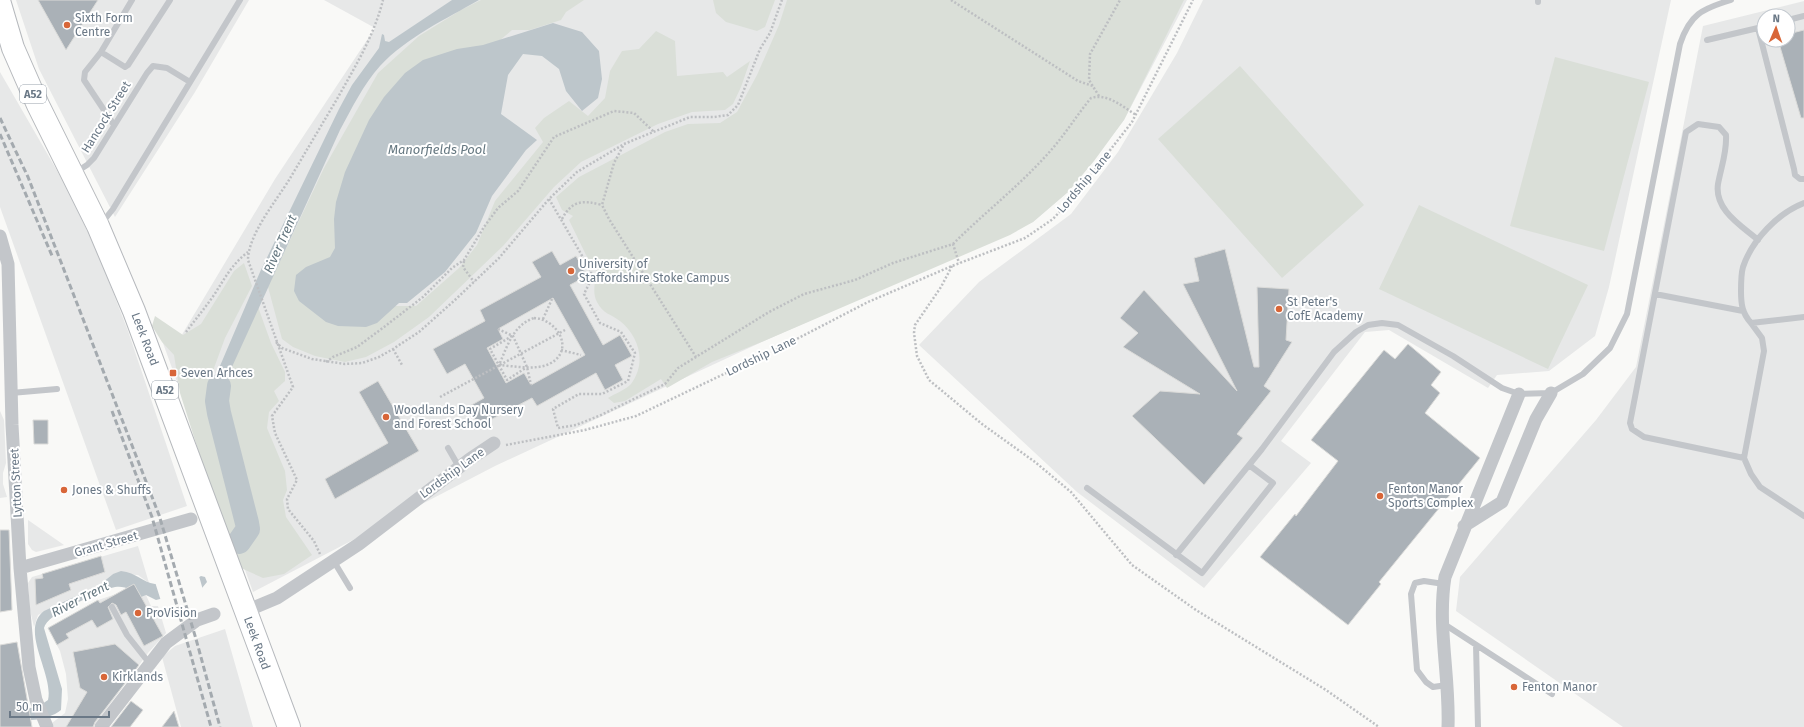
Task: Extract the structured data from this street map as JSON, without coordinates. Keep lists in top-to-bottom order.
{
  "streets": {
    "highway": ["A52", "Leek Road"],
    "street": ["Lordship Lane", "Lytton Street", "Grant Street"],
    "lane": ["Hancock Street"]
  },
  "crossings": [
    ["Hancock Street", "Leek Road"],
    ["Lordship Lane", "Leek Road"],
    ["Lytton Street", "Grant Street"]
  ],
  "water": ["Manorfields Pool", "River Trent"],
  "places": {
    "other": [
      "Sixth Form Centre",
      "University of Staffordshire Stoke Campus",
      "St Peter's CofE Academy",
      "Woodlands Day Nursery and Forest School",
      "Jones & Shuffs",
      "Fenton Manor Sports Complex",
      "ProVision",
      "Kirklands",
      "Fenton Manor"
    ],
    "transit": ["Seven Arhces"]
  },
  "scale_bar": "50 m",
  "north": "top"
}
